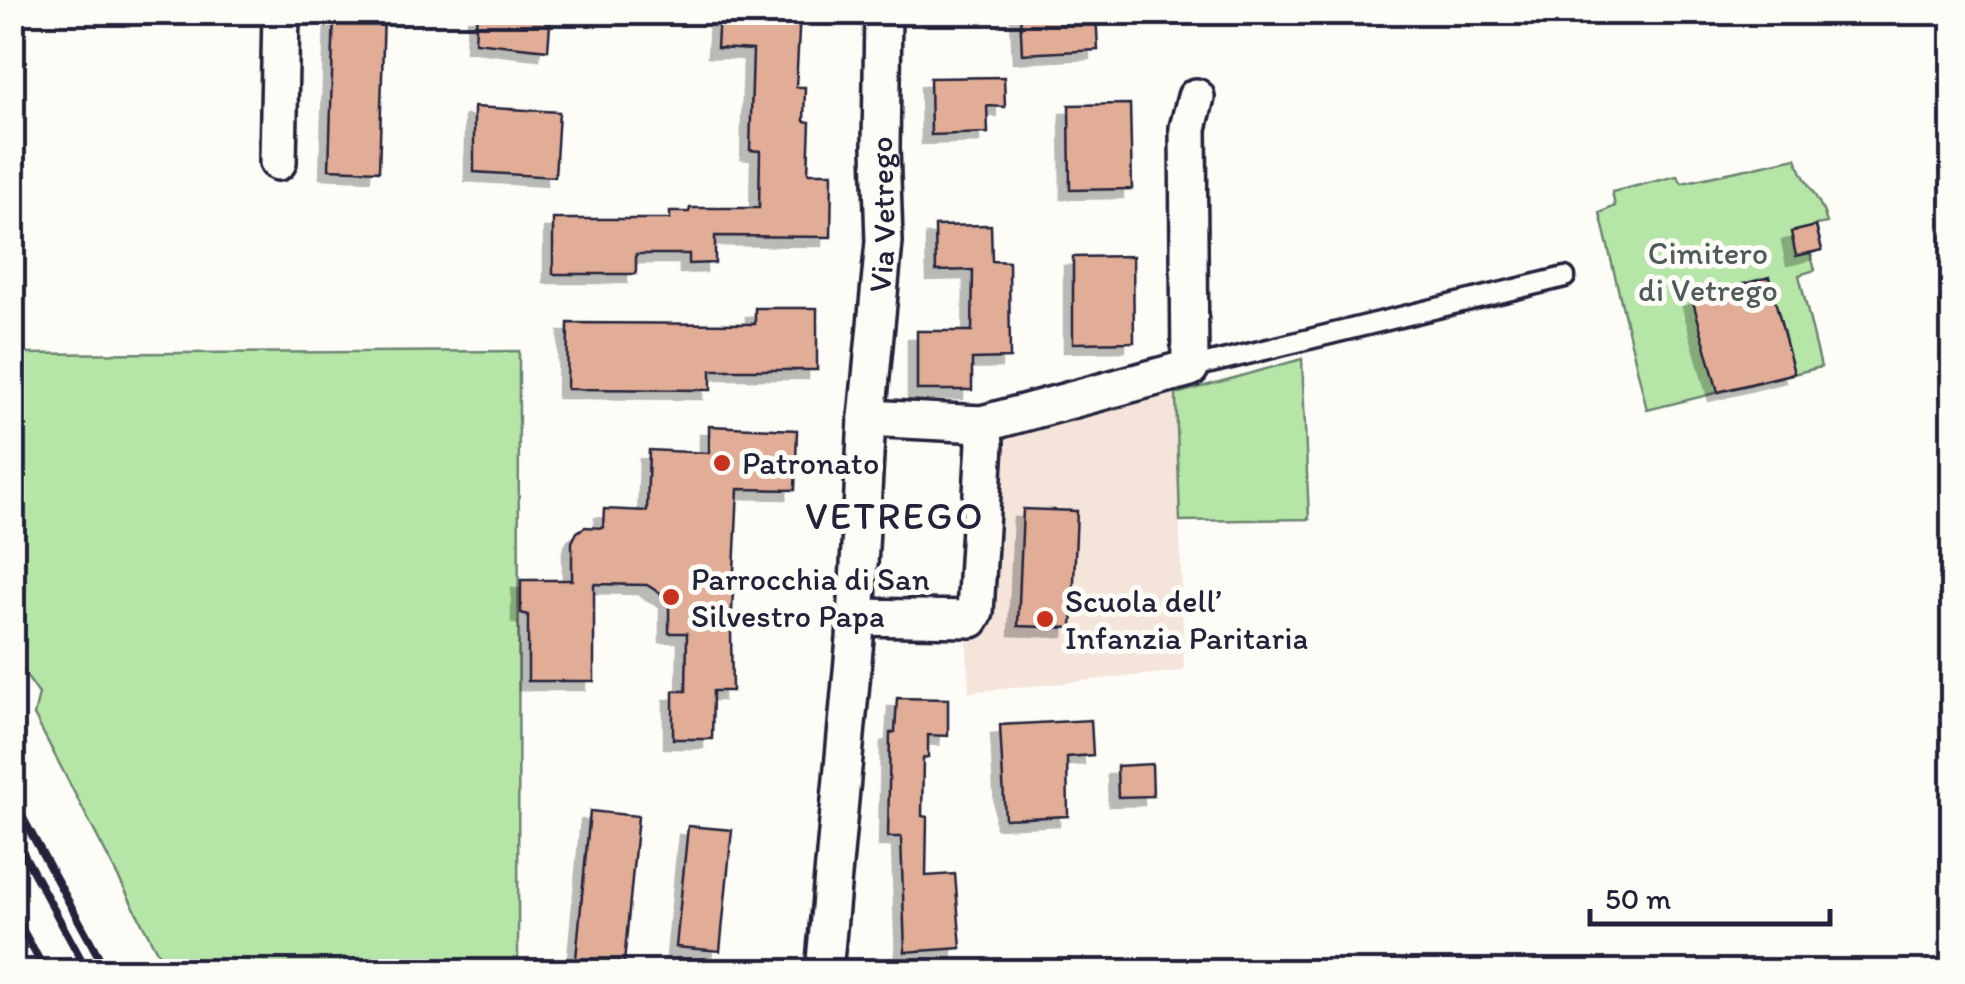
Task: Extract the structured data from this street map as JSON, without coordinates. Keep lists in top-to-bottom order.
{
  "streets": {
    "street": ["Via Vetrego"]
  },
  "districts": ["VETREGO"],
  "parks": ["Cimitero di Vetrego"],
  "places": ["Patronato", "Parrocchia di San Silvestro Papa", "Scuola dell’ Infanzia Paritaria"],
  "scale_bar": "50 m"
}
